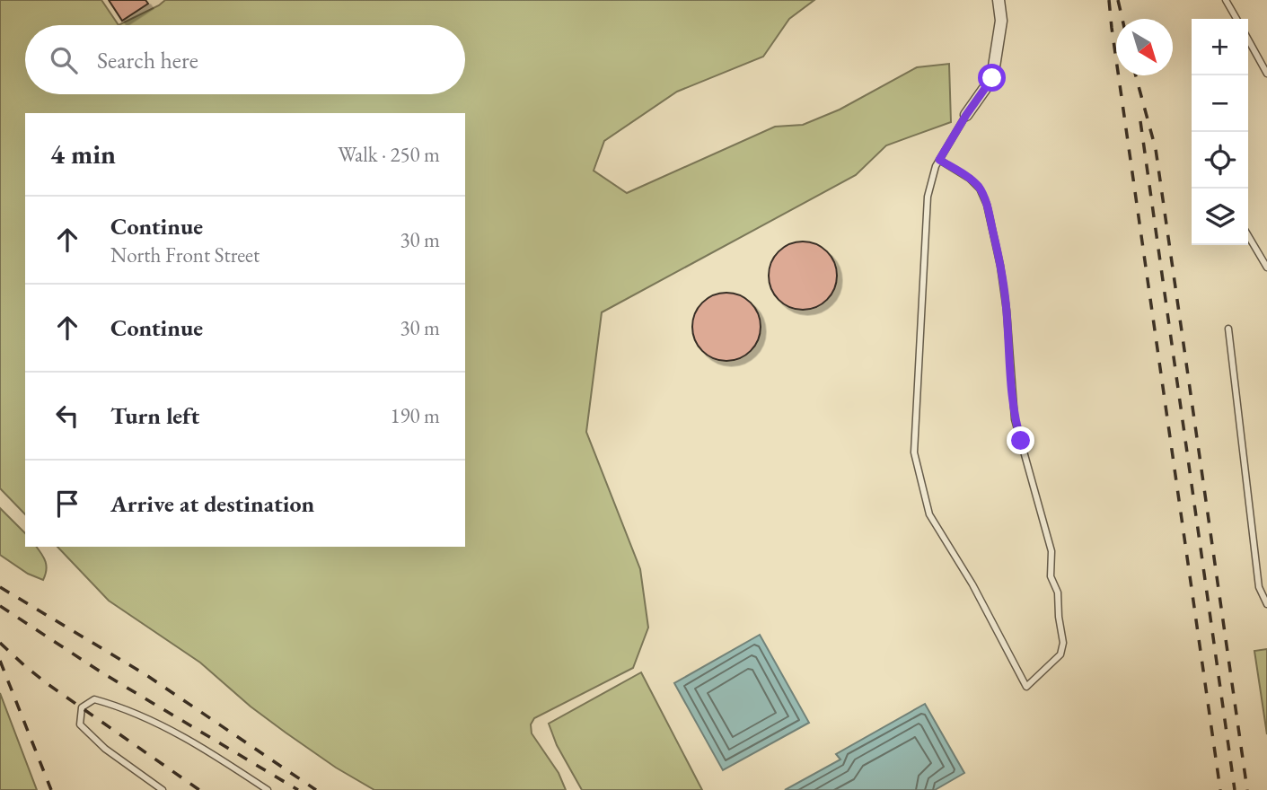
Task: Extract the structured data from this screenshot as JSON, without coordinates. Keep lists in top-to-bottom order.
{
  "north": "bottom right",
  "page": {
    "map_buttons": ["+", "−"],
    "search": "Search here",
    "heading": ["4 min", "Walk · 250 m"],
    "list": [
      ["Continue", "North Front Street", "30 m"],
      ["Continue", "30 m"],
      ["Turn left", "190 m"],
      "Arrive at destination"
    ]
  }
}
